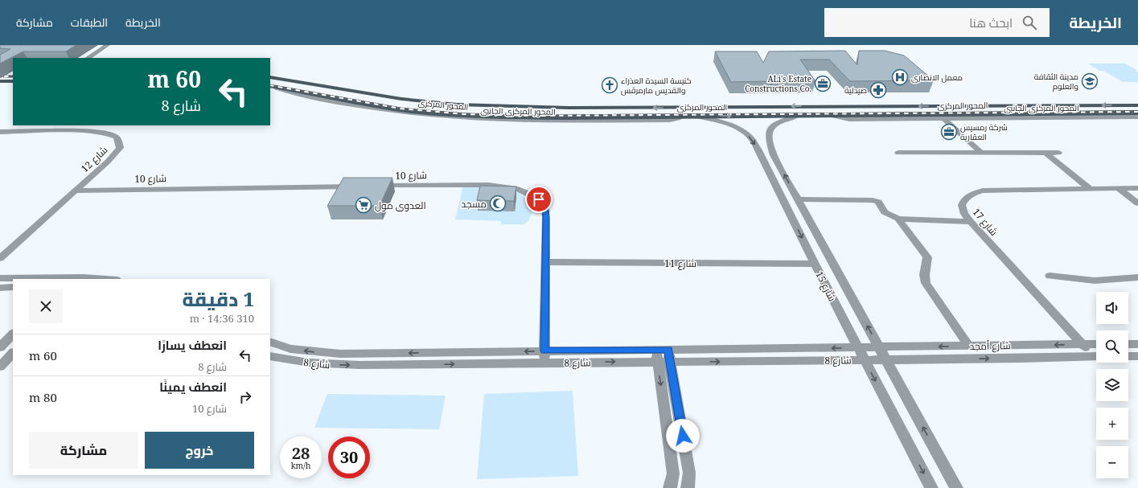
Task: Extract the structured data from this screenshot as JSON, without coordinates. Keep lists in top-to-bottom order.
{
  "streets": {
    "main road": ["المحور المركزى"],
    "street": [
      "المحور المركزى الجانبى",
      "شارع 12",
      "شارع 10",
      "شارع 17",
      "شارع 11",
      "شارع 15",
      "شارع أمجد",
      "شارع 8"
    ]
  },
  "crossings": [
    ["المحور المركزى", "المحور المركزى الجانبى"],
    ["المحور المركزى", "شارع 15"],
    ["شارع 12", "شارع 10"],
    ["شارع 10", "شارع 11"],
    ["شارع 10", "شارع 8"],
    ["شارع 17", "شارع أمجد"],
    ["شارع 11", "شارع 15"],
    ["شارع 15", "شارع أمجد"],
    ["شارع 15", "شارع 8"],
    ["شارع أمجد", "شارع 8"]
  ],
  "places": {
    "hospital": ["معمل الانصارى"],
    "school or university": ["مدينة الثقافة والعلوم"],
    "office": ["ALi's Estate Constructions Co.", "شركة رمسيس العقارية"],
    "church": ["كنيسة السيدة العذراء والقديس مارمرقس"],
    "pharmacy": ["صيدلية"],
    "mosque": ["مسجد"],
    "supermarket": ["العدوى مول"]
  },
  "page": {
    "header": "الخريطة",
    "search": "ابحث هنا",
    "nav": ["الخريطة", "الطبقات", "مشاركة"],
    "turn": ["60 m", "شارع 8"],
    "heading": ["1 دقيقة", "310 m · 14:36"],
    "map_buttons": ["+", "−"],
    "list": [
      {
        "name": "انعطف يسارًا",
        "note": "شارع 8",
        "value": "60 m"
      },
      {
        "name": "انعطف يمينًا",
        "note": "شارع 10",
        "value": "80 m"
      }
    ],
    "buttons": ["خروج", "مشاركة"],
    "speed": "28 km/h",
    "limit": "30"
  }
}
